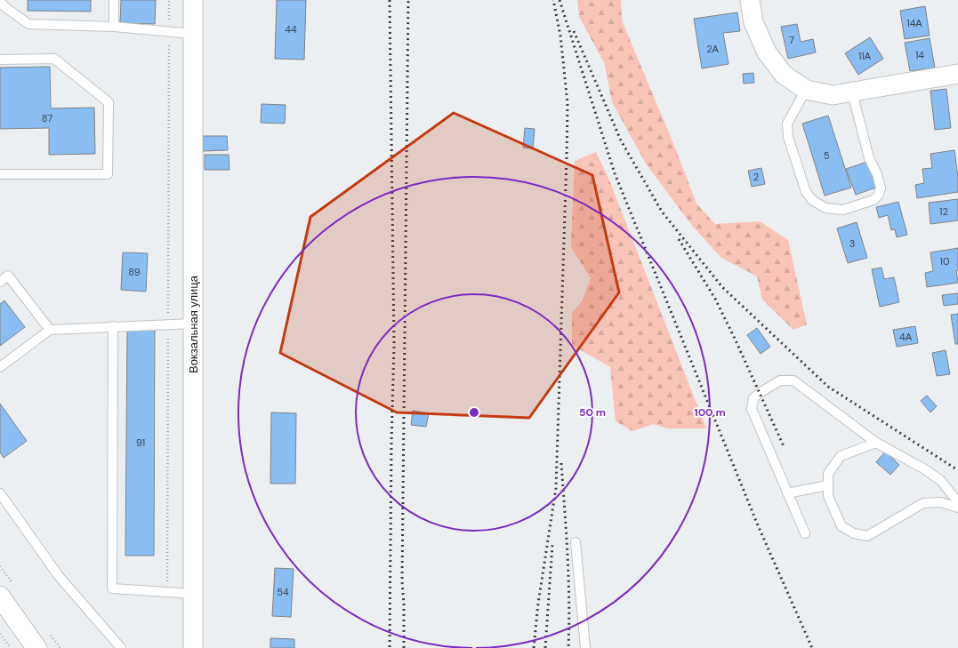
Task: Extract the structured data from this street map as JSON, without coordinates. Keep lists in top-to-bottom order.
{
  "streets": {
    "street": ["Вокзальная улица"]
  },
  "house_numbers": [
    "14А",
    "44",
    "7",
    "2А",
    "14",
    "11А",
    "87",
    "5",
    "2",
    "12",
    "3",
    "10",
    "89",
    "4А",
    "91",
    "54"
  ],
  "rings": ["50 m", "100 m"]
}
